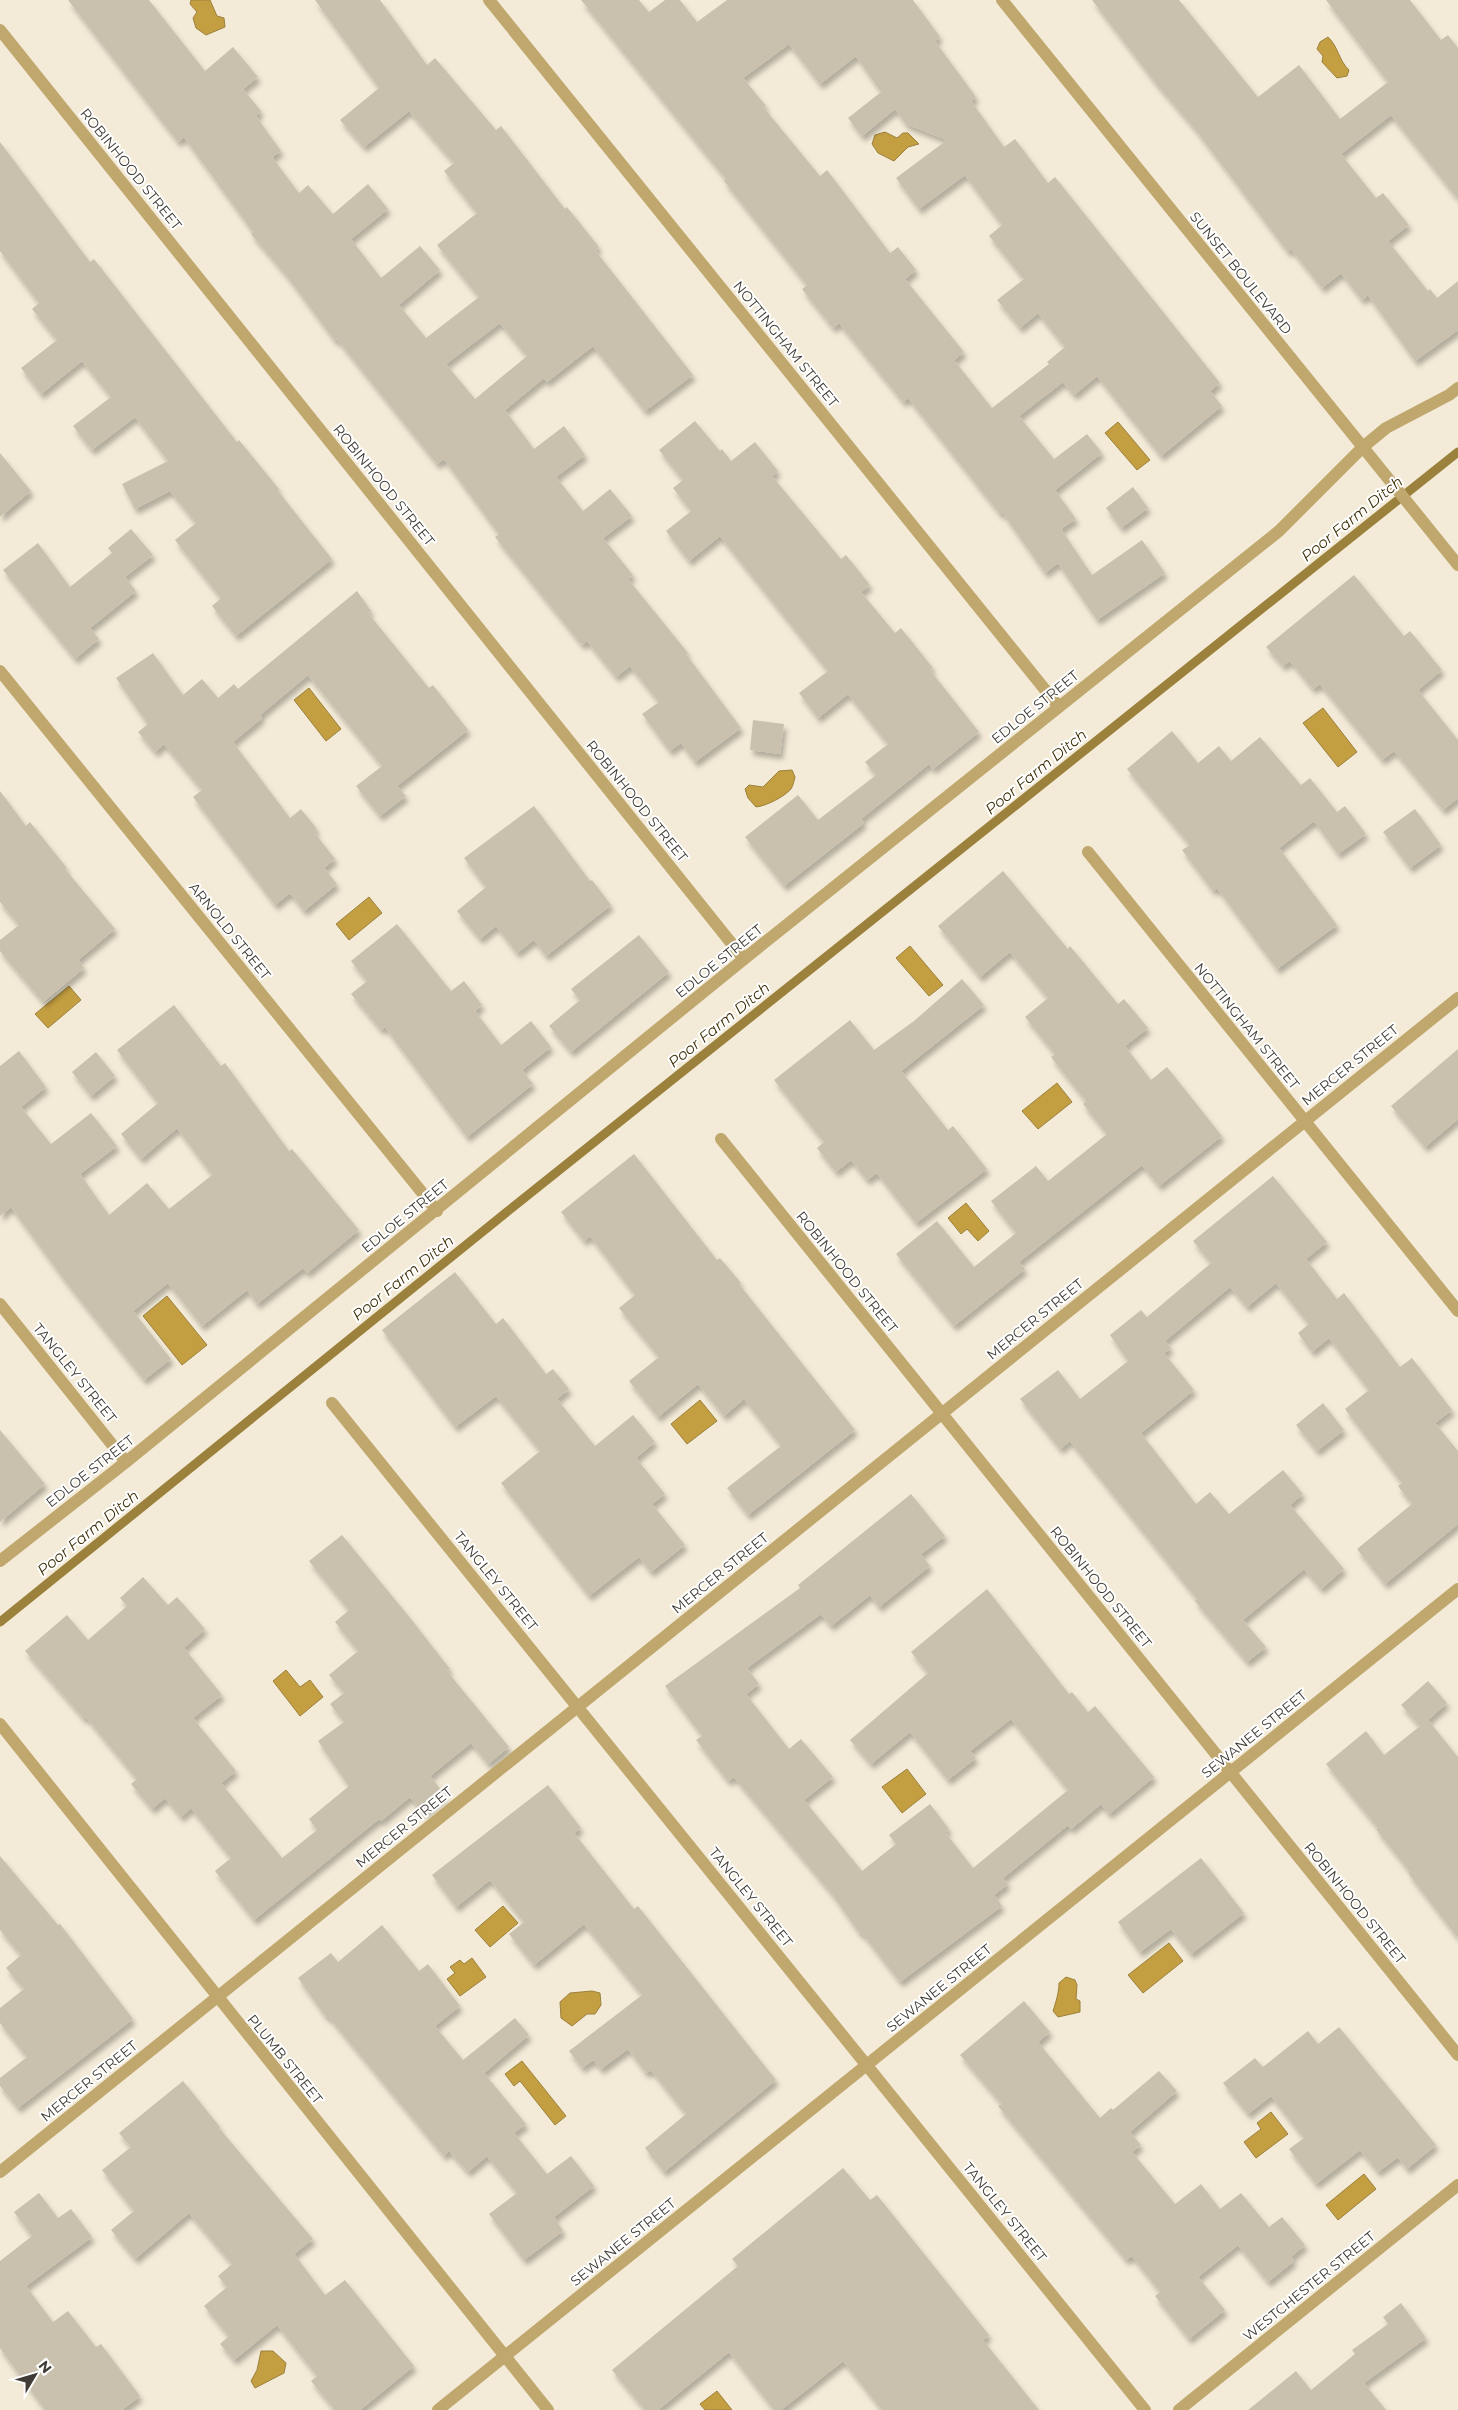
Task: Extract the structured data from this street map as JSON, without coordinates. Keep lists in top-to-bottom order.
{
  "streets": {
    "street": [
      "ROBINHOOD STREET",
      "SUNSET BOULEVARD",
      "NOTTINGHAM STREET",
      "EDLOE STREET",
      "ARNOLD STREET",
      "MERCER STREET",
      "TANGLEY STREET",
      "SEWANEE STREET",
      "PLUMB STREET",
      "WESTCHESTER STREET"
    ]
  },
  "crossings": [
    ["ROBINHOOD STREET", "EDLOE STREET"],
    ["ROBINHOOD STREET", "MERCER STREET"],
    ["ROBINHOOD STREET", "SEWANEE STREET"],
    ["SUNSET BOULEVARD", "EDLOE STREET"],
    ["NOTTINGHAM STREET", "EDLOE STREET"],
    ["NOTTINGHAM STREET", "MERCER STREET"],
    ["EDLOE STREET", "ARNOLD STREET"],
    ["EDLOE STREET", "TANGLEY STREET"],
    ["MERCER STREET", "TANGLEY STREET"],
    ["MERCER STREET", "PLUMB STREET"],
    ["TANGLEY STREET", "SEWANEE STREET"],
    ["SEWANEE STREET", "PLUMB STREET"]
  ],
  "water": ["Poor Farm Ditch"],
  "north": "top right"
}
